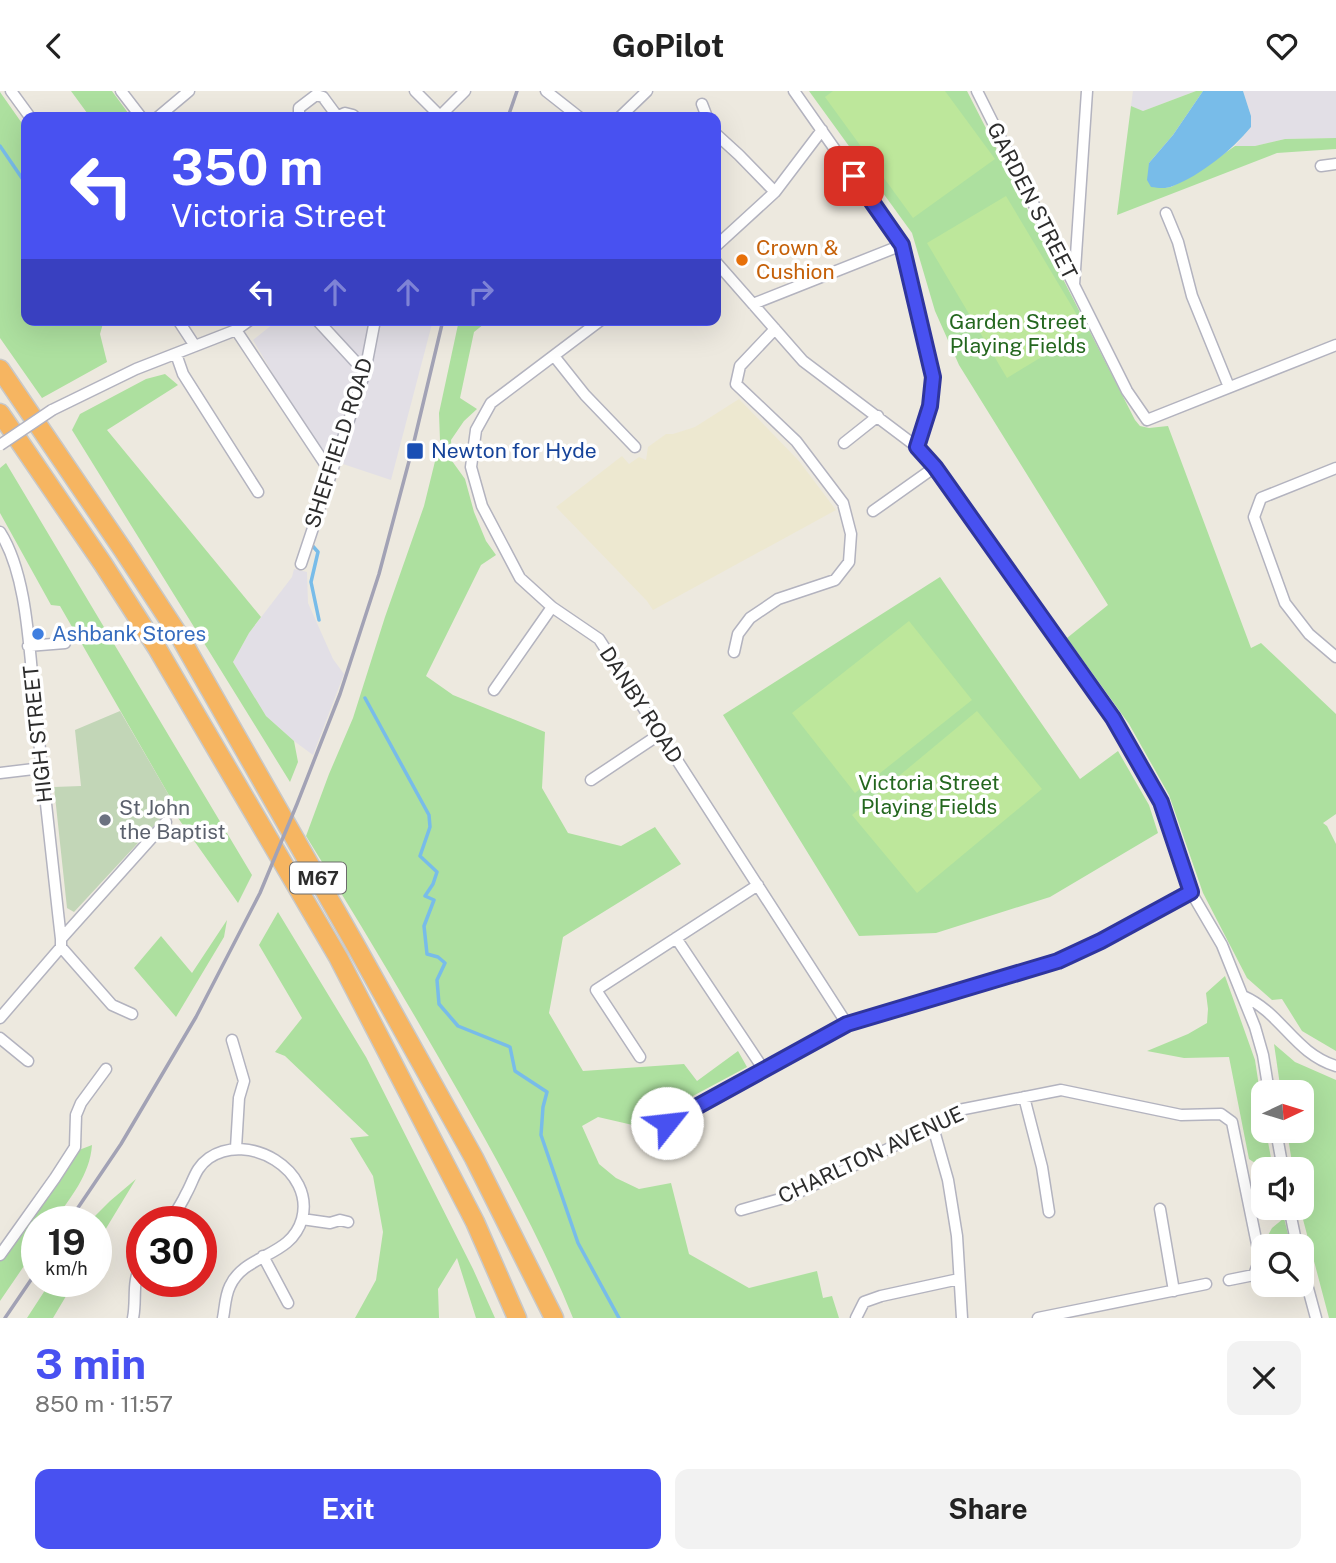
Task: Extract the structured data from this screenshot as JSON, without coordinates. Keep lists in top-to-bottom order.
{
  "streets": {
    "highway": ["M67"],
    "street": [
      "GARDEN STREET",
      "SHEFFIELD ROAD",
      "DANBY ROAD",
      "HIGH STREET",
      "CHARLTON AVENUE"
    ]
  },
  "parks": ["Garden Street Playing Fields", "Victoria Street Playing Fields"],
  "places": {
    "other": ["Crown & Cushion", "Ashbank Stores", "St John the Baptist"],
    "transit": ["Newton for Hyde"]
  },
  "north": "right",
  "page": {
    "header": "GoPilot",
    "turn": ["350 m", "Victoria Street"],
    "speed": "19 km/h",
    "limit": "30",
    "heading": ["3 min", "850 m · 11:57"],
    "buttons": ["Exit", "Share"]
  }
}
